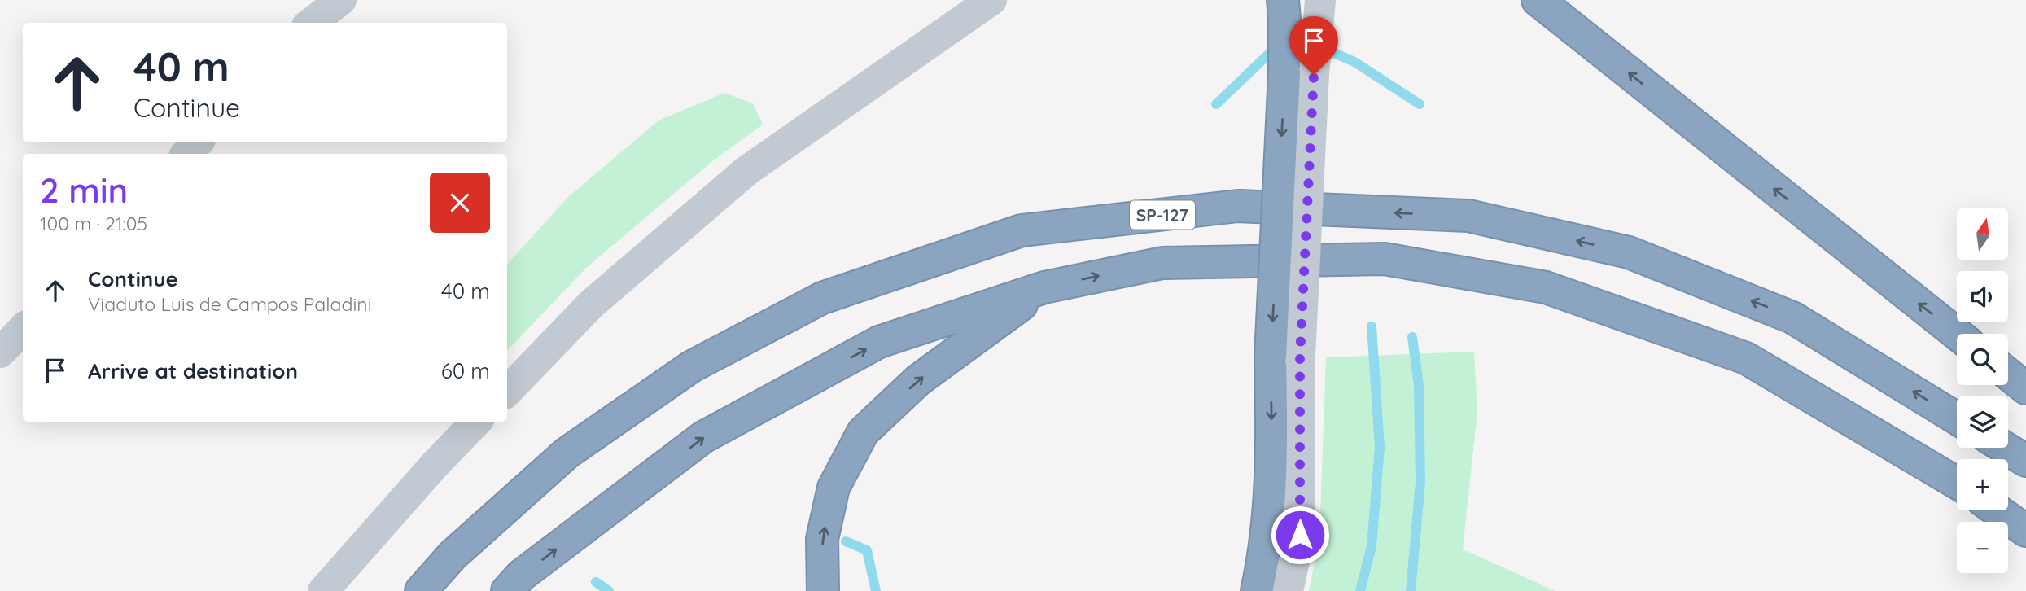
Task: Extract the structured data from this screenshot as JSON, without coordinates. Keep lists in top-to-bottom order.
{
  "streets": {
    "highway": ["SP-127"]
  },
  "north": "top",
  "page": {
    "turn": ["40 m", "Continue"],
    "heading": ["2 min", "100 m · 21:05"],
    "map_buttons": ["+", "−"],
    "list": [
      {
        "name": "Continue",
        "note": "Viaduto Luis de Campos Paladini",
        "value": "40 m"
      },
      {
        "name": "Arrive at destination",
        "value": "60 m"
      }
    ]
  }
}
